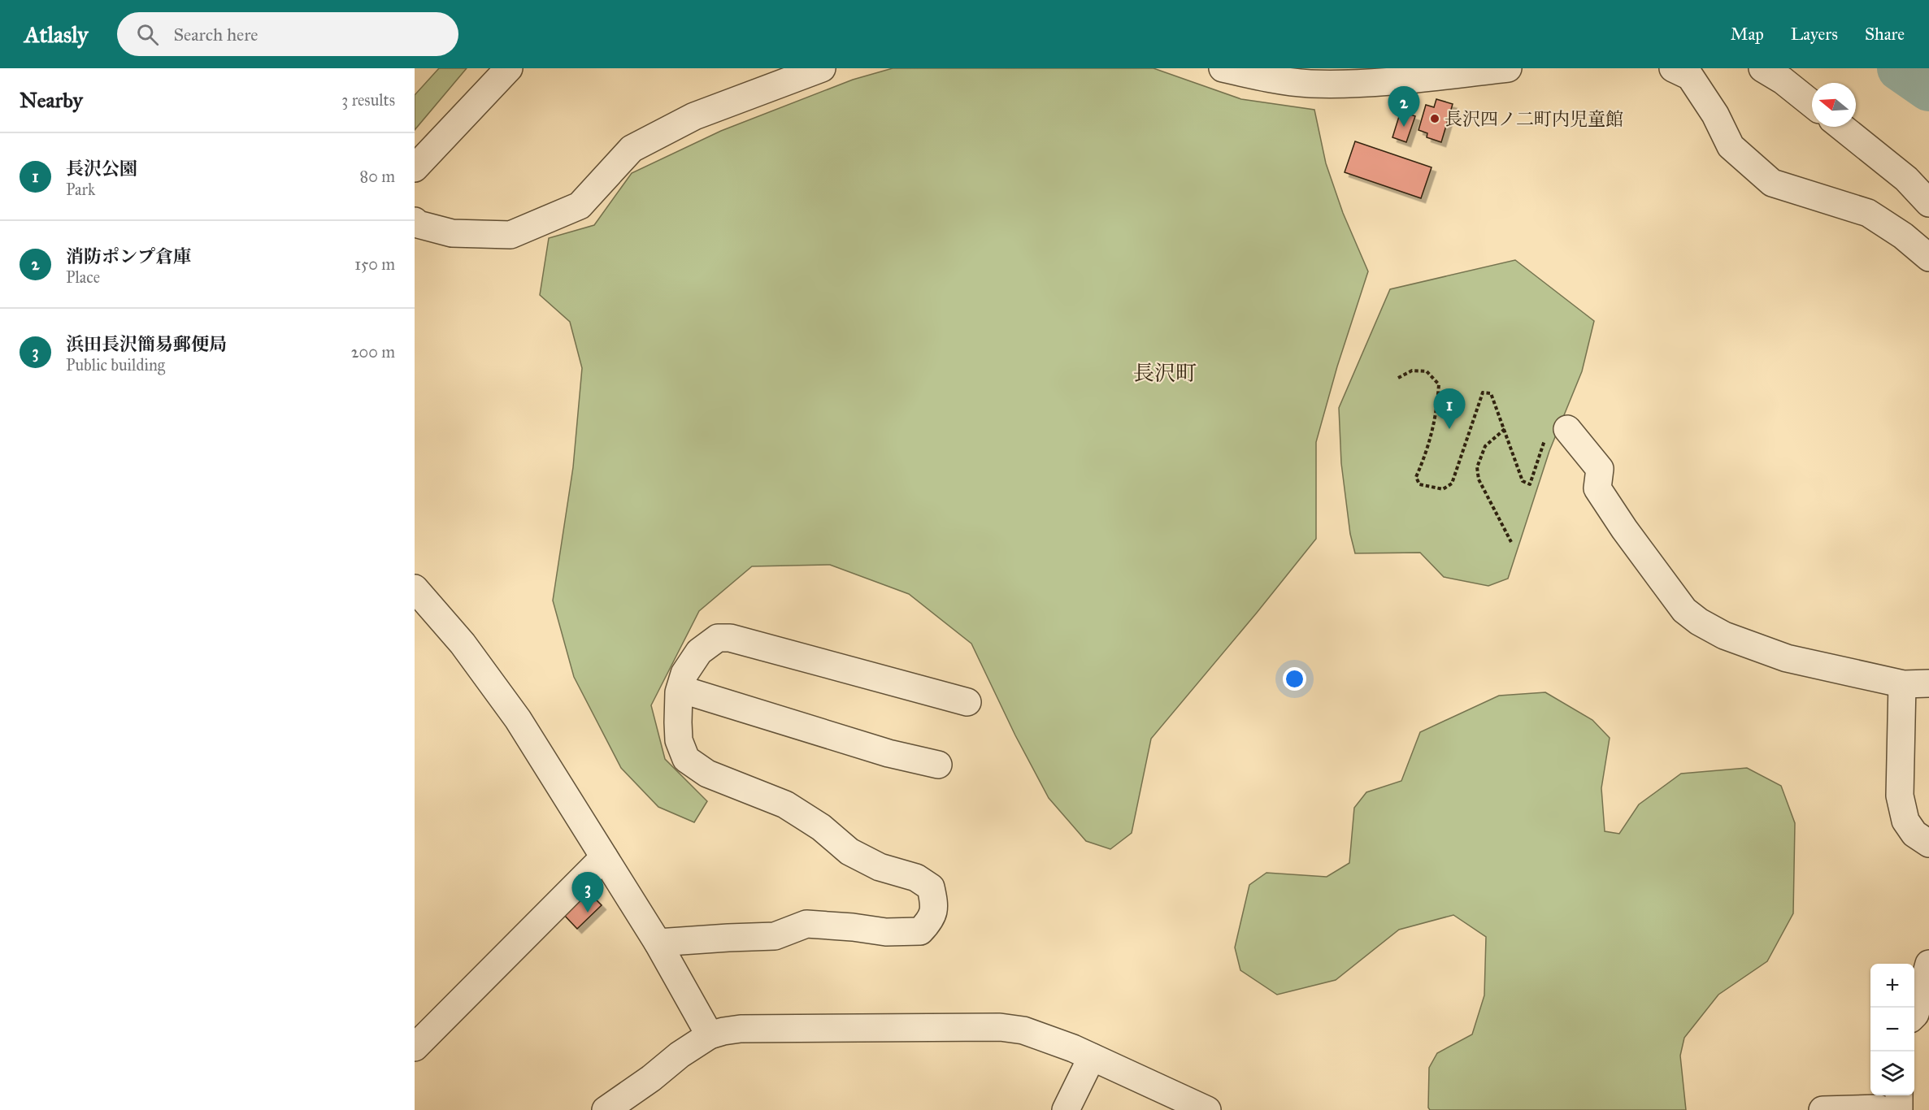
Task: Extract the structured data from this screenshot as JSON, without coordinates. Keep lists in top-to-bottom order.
{
  "districts": ["長沢町"],
  "places": ["長沢四ノ二町内児童館"],
  "north": "left",
  "page": {
    "header": "Atlasly",
    "search": "Search here",
    "nav": ["Map", "Layers", "Share"],
    "heading": ["Nearby", "3 results"],
    "pins": ["2", "1", "3"],
    "list": [
      {
        "mark": "1",
        "name": "長沢公園",
        "note": "Park",
        "value": "80 m"
      },
      {
        "mark": "2",
        "name": "消防ポンプ倉庫",
        "note": "Place",
        "value": "150 m"
      },
      {
        "mark": "3",
        "name": "浜田長沢簡易郵便局",
        "note": "Public building",
        "value": "200 m"
      }
    ],
    "map_buttons": ["+", "−"]
  }
}
